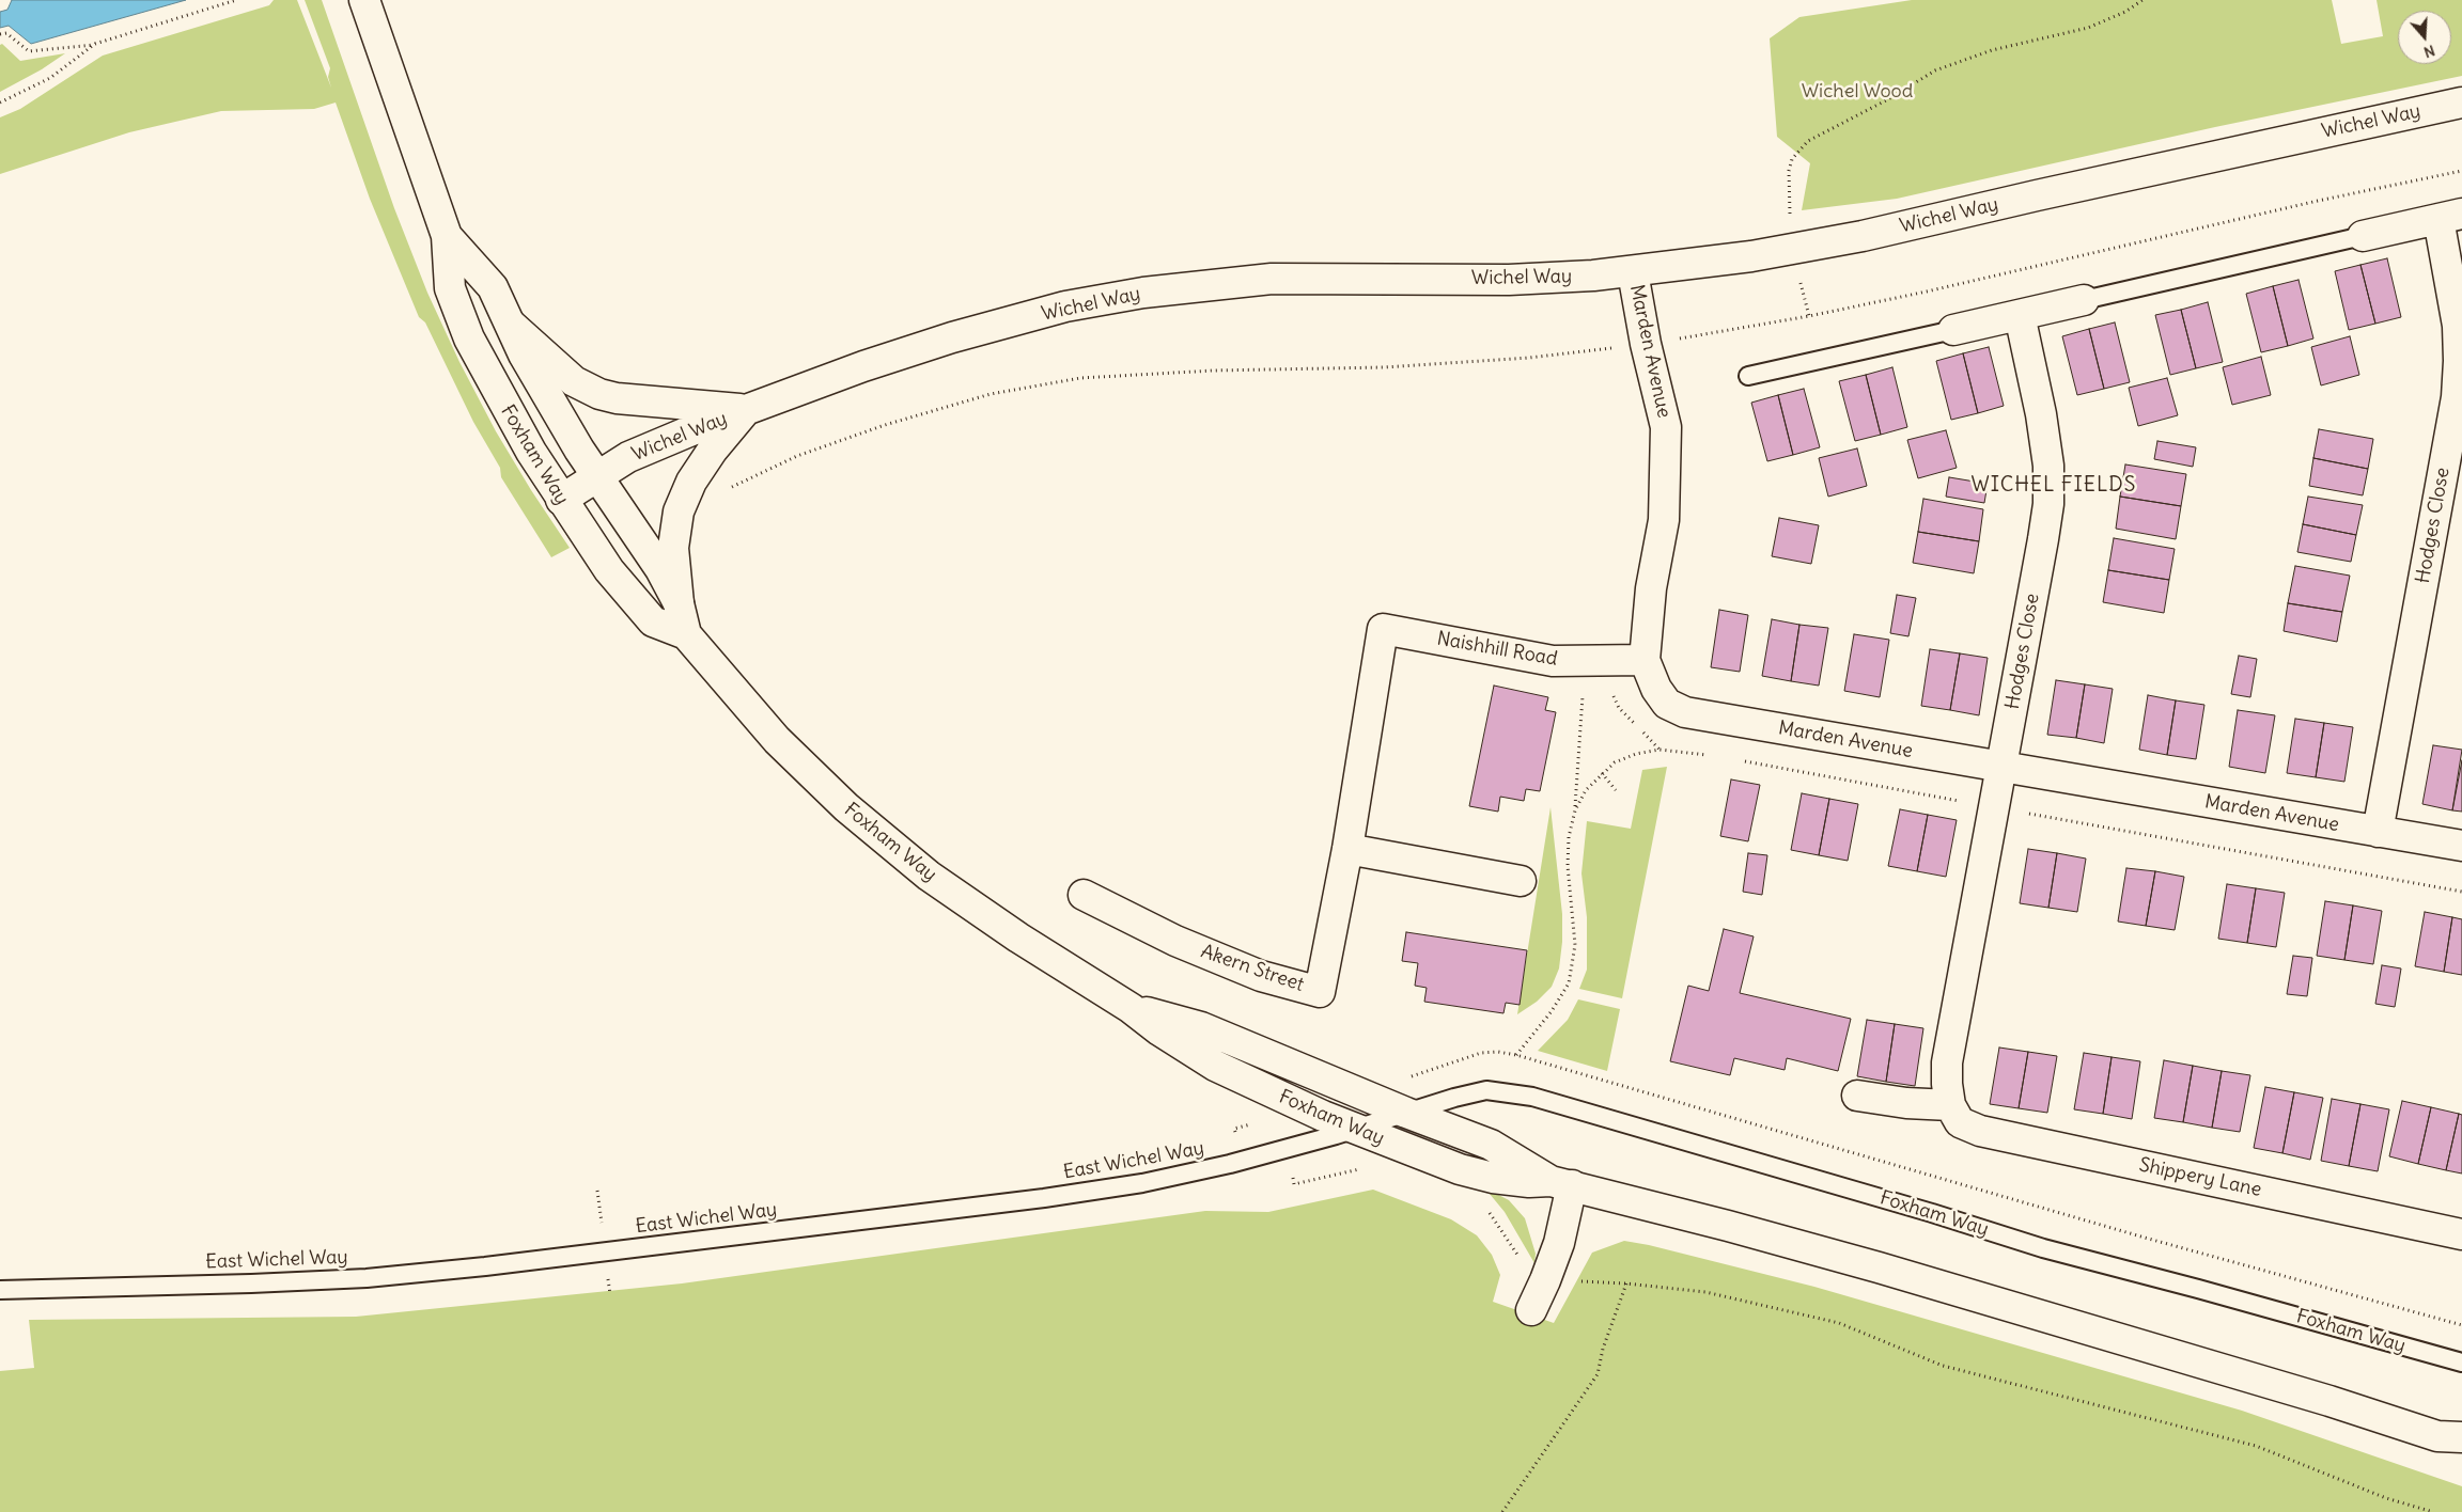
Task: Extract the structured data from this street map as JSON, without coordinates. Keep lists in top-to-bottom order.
{
  "streets": {
    "street": [
      "Wichel Way",
      "Marden Avenue",
      "Foxham Way",
      "Hodges Close",
      "Naishhill Road",
      "Akern Street",
      "Shippery Lane"
    ],
    "lane": ["East Wichel Way"]
  },
  "crossings": [
    ["Wichel Way", "Marden Avenue"],
    ["Wichel Way", "Foxham Way"],
    ["Marden Avenue", "Hodges Close"],
    ["Marden Avenue", "Naishhill Road"],
    ["Foxham Way", "East Wichel Way"],
    ["Naishhill Road", "Akern Street"]
  ],
  "districts": ["WICHEL FIELDS"],
  "parks": ["Wichel Wood"],
  "north": "bottom"
}
